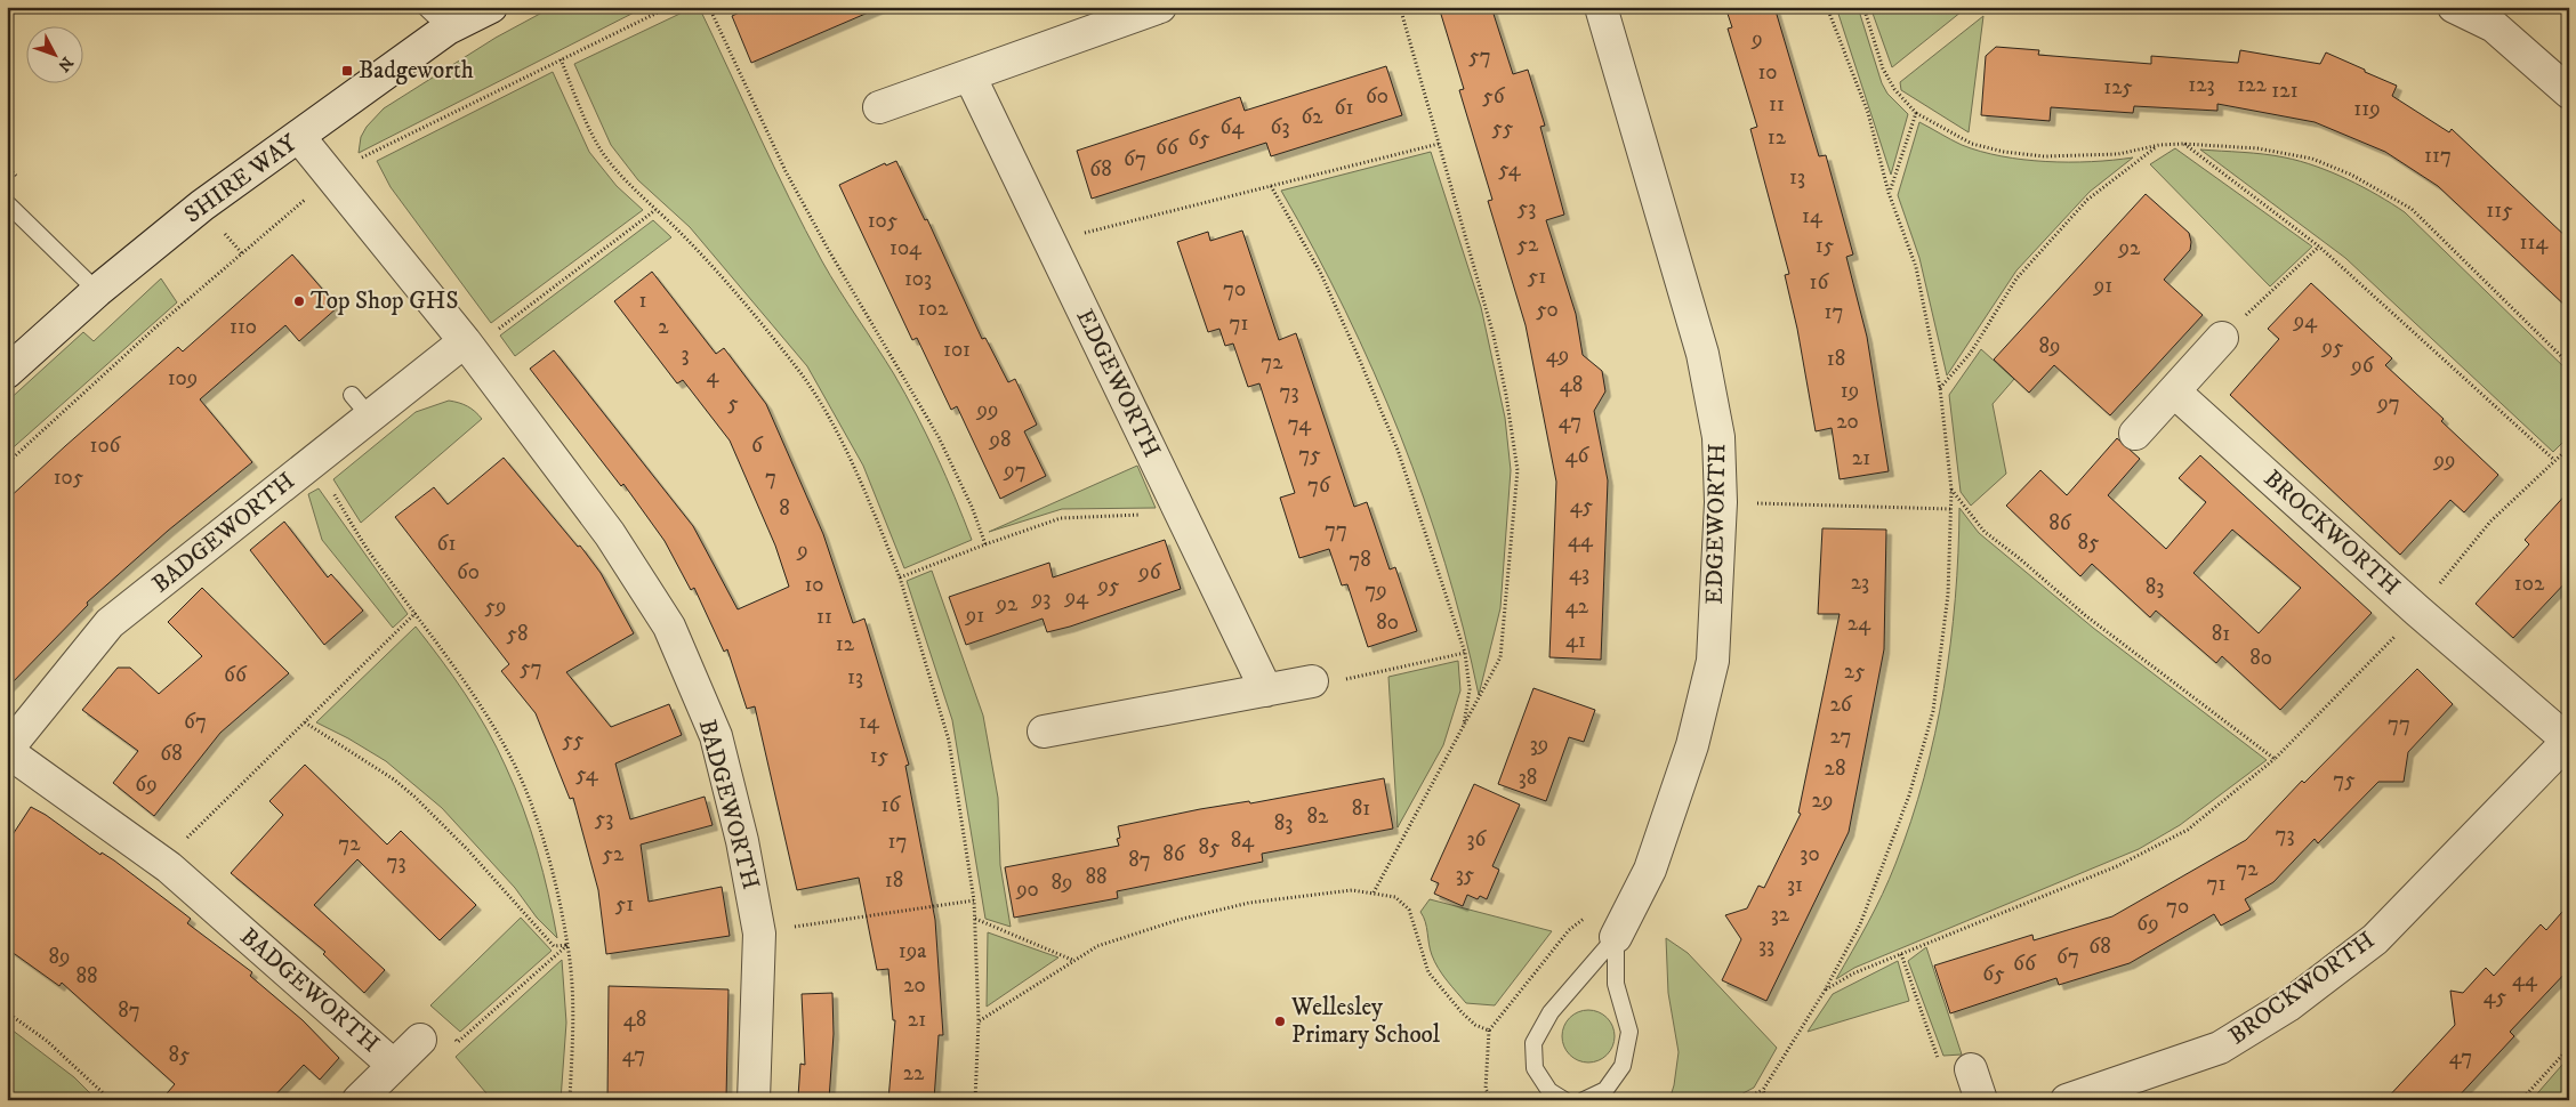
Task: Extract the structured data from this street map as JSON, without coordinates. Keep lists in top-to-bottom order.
{
  "streets": {
    "street": [
      "SHIRE WAY",
      "EDGEWORTH",
      "BADGEWORTH",
      "BROCKWORTH"
    ]
  },
  "crossings": [
    ["SHIRE WAY", "BADGEWORTH"]
  ],
  "places": {
    "transit": ["Badgeworth"],
    "other": ["Top Shop GHS", "Wellesley Primary School"]
  },
  "house_numbers": [
    "9",
    "57",
    "10",
    "123",
    "122",
    "125",
    "121",
    "60",
    "56",
    "11",
    "61",
    "119",
    "62",
    "64",
    "63",
    "55",
    "12",
    "65",
    "66",
    "117",
    "67",
    "68",
    "54",
    "13",
    "53",
    "115",
    "14",
    "105",
    "114",
    "52",
    "15",
    "104",
    "92",
    "51",
    "103",
    "16",
    "91",
    "70",
    "1",
    "102",
    "50",
    "17",
    "94",
    "71",
    "110",
    "2",
    "89",
    "95",
    "101",
    "3",
    "49",
    "18",
    "72",
    "96",
    "4",
    "109",
    "48",
    "19",
    "73",
    "5",
    "97",
    "99",
    "47",
    "20",
    "74",
    "98",
    "106",
    "6",
    "75",
    "46",
    "21",
    "99",
    "97",
    "105",
    "7",
    "76",
    "45",
    "8",
    "86",
    "77",
    "44",
    "85",
    "61",
    "9",
    "78",
    "60",
    "96",
    "43",
    "23",
    "102",
    "10",
    "95",
    "83",
    "79",
    "94",
    "93",
    "92",
    "59",
    "42",
    "91",
    "11",
    "80",
    "24",
    "58",
    "81",
    "41",
    "12",
    "80",
    "57",
    "25",
    "66",
    "13",
    "26",
    "67",
    "14",
    "77",
    "27",
    "55",
    "39",
    "68",
    "15",
    "28",
    "54",
    "38",
    "75",
    "69",
    "29",
    "16",
    "81",
    "82",
    "53",
    "83",
    "73",
    "36",
    "84",
    "17",
    "72",
    "85",
    "52",
    "86",
    "30",
    "87",
    "73",
    "72",
    "35",
    "88",
    "18",
    "89",
    "71",
    "31",
    "90",
    "51",
    "70",
    "32",
    "69",
    "33",
    "68",
    "19a",
    "89",
    "67",
    "66",
    "65",
    "88",
    "44",
    "20",
    "45",
    "87",
    "48",
    "21",
    "85",
    "47",
    "47",
    "22"
  ],
  "north": "bottom right"
}
